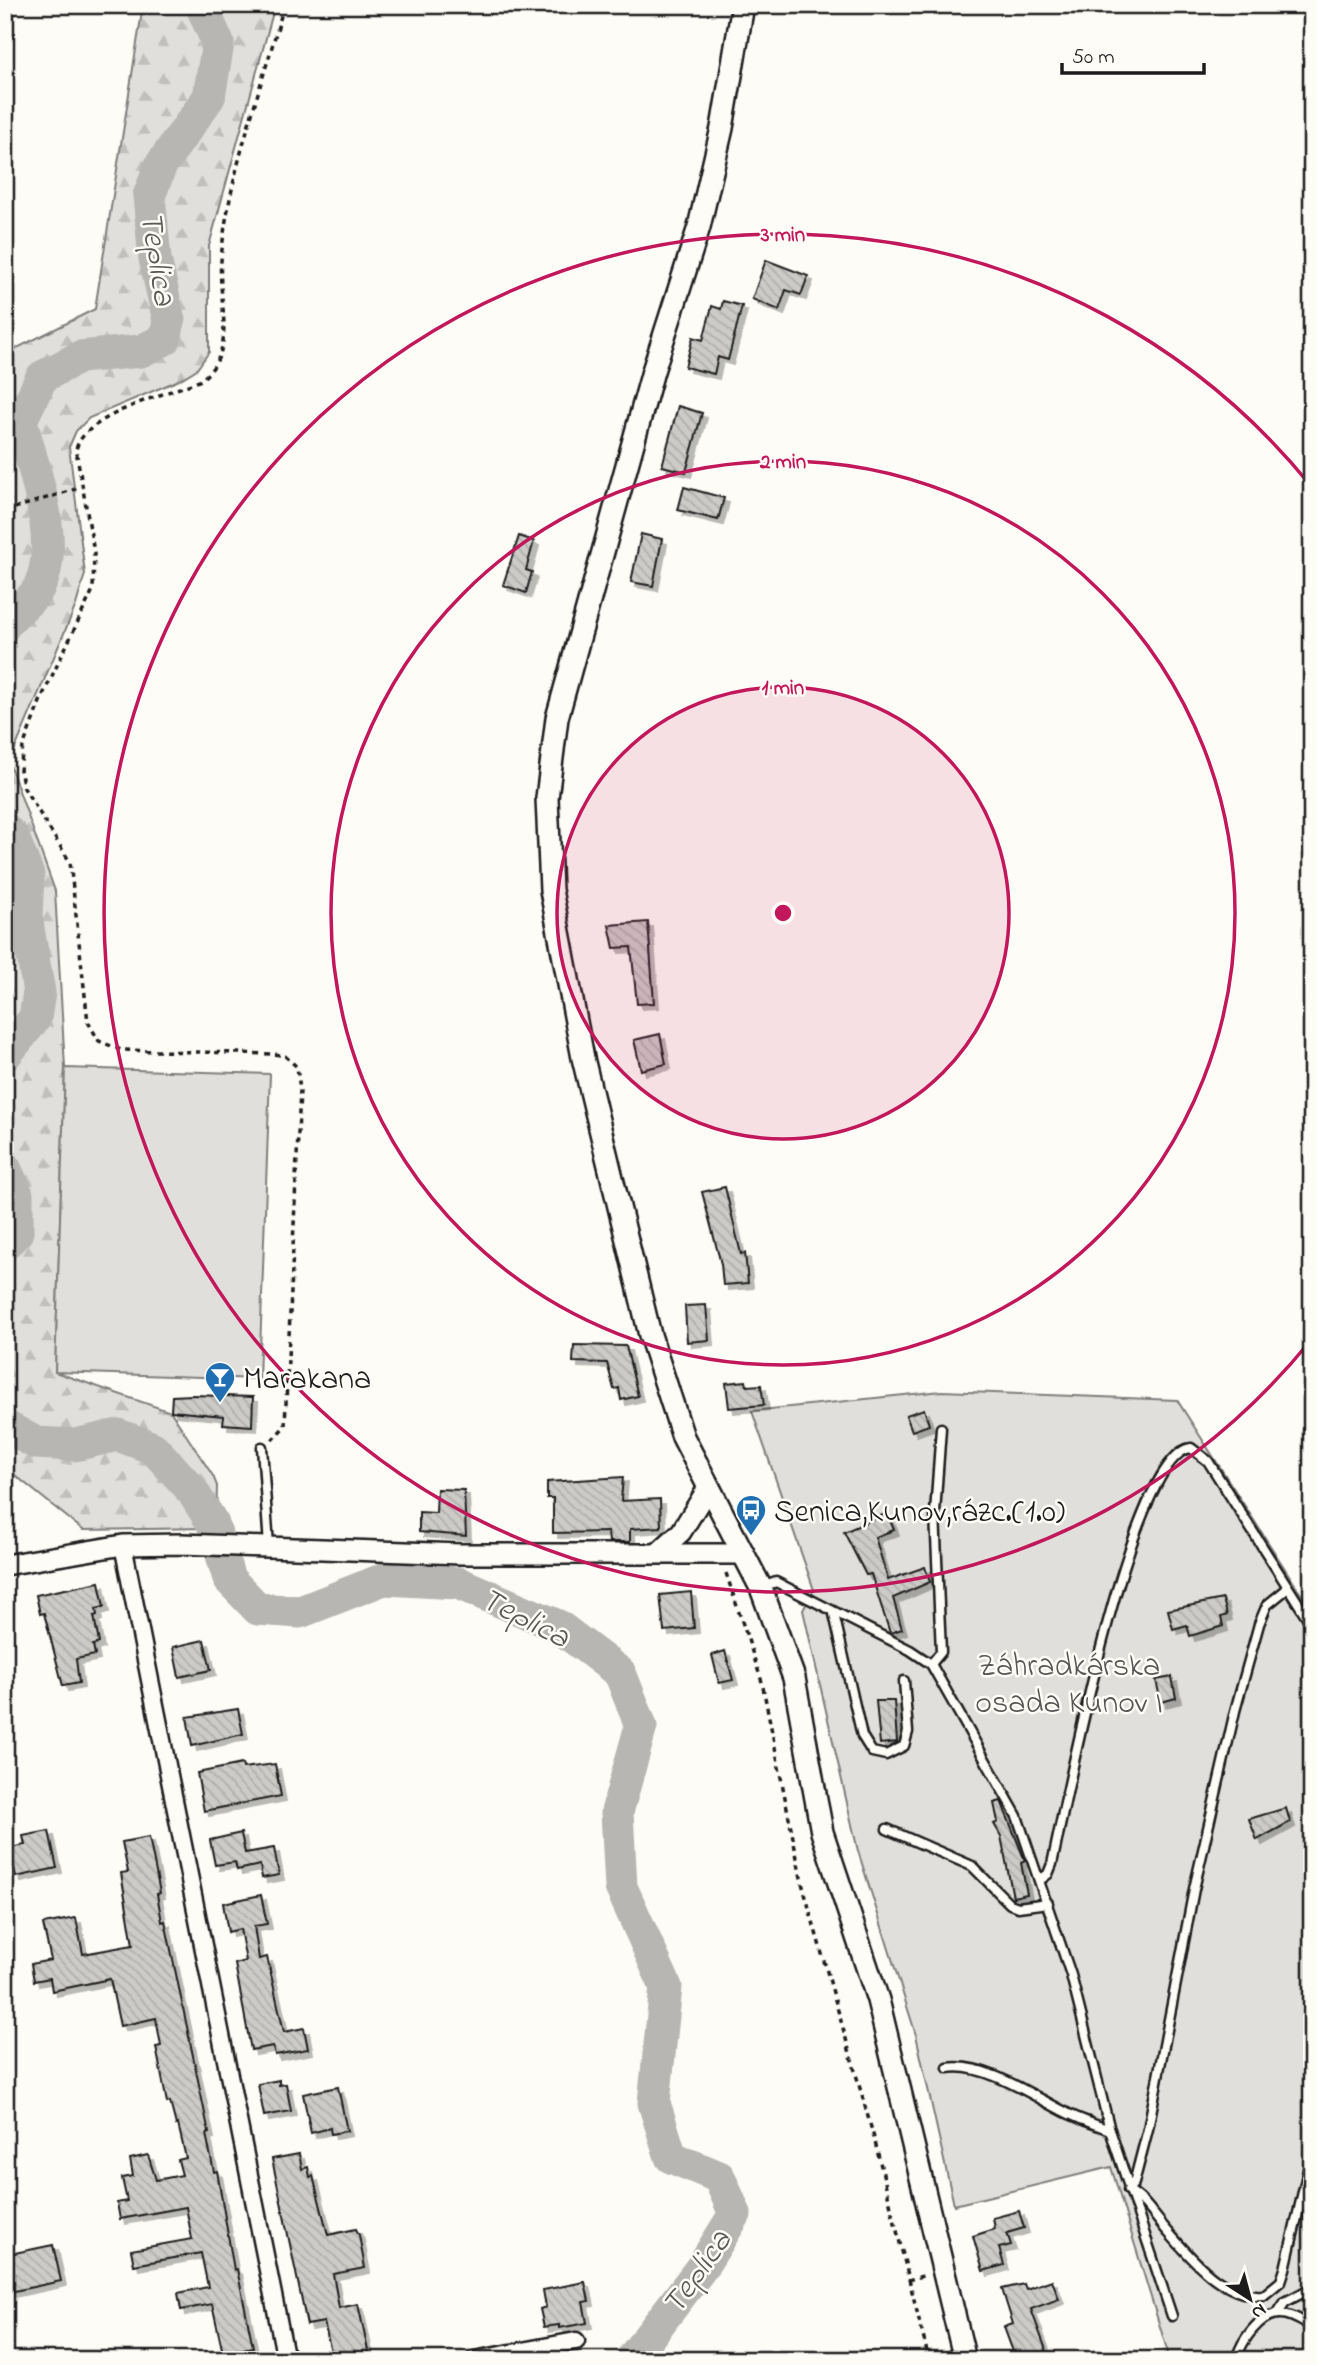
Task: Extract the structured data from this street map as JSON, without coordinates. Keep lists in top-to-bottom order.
{
  "water": ["Teplica"],
  "parks": ["Záhradkárska osada Kunov I"],
  "places": {
    "bar": ["Marakana"],
    "bus stop": ["Senica,Kunov,rázc.(1.0)"]
  },
  "scale_bar": "50 m",
  "north": "bottom right",
  "rings": ["3 min", "2 min", "1 min"]
}
